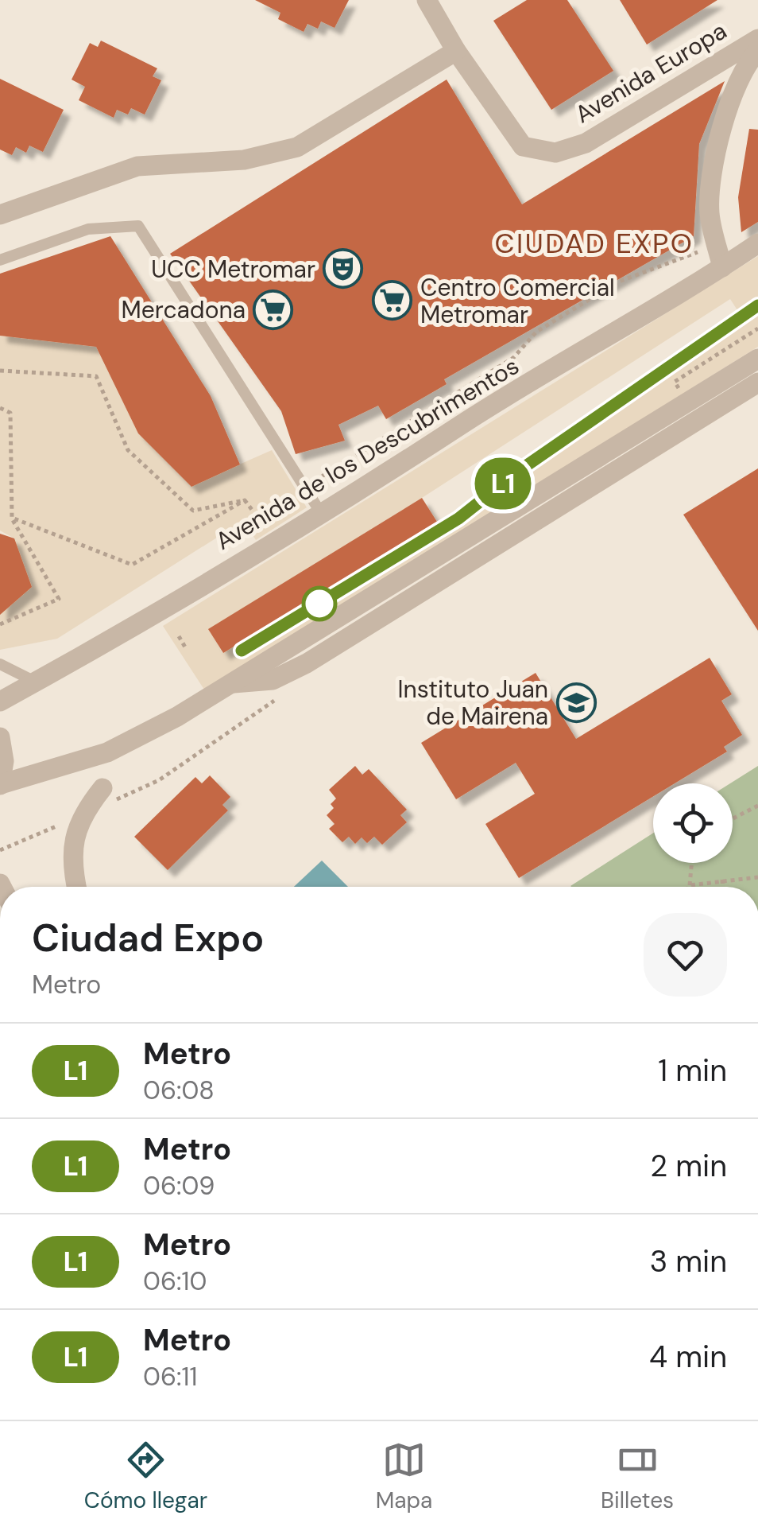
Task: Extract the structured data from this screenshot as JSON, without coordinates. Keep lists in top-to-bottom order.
{
  "streets": {
    "street": ["Avenida Europa", "Avenida de los Descubrimentos"]
  },
  "districts": ["CIUDAD EXPO"],
  "places": {
    "theatre": ["UCC Metromar"],
    "supermarket": ["Centro Comercial Metromar", "Mercadona"],
    "school or university": ["Instituto Juan de Mairena"]
  },
  "lines": ["metro line L1"],
  "page": {
    "on_map": "L1",
    "heading": ["Ciudad Expo", "Metro"],
    "list": [
      {
        "mark": "L1",
        "name": "Metro",
        "note": "06:08",
        "value": "1 min"
      },
      {
        "mark": "L1",
        "name": "Metro",
        "note": "06:09",
        "value": "2 min"
      },
      {
        "mark": "L1",
        "name": "Metro",
        "note": "06:10",
        "value": "3 min"
      },
      {
        "mark": "L1",
        "name": "Metro",
        "note": "06:11",
        "value": "4 min"
      }
    ],
    "tabs": ["Cómo llegar", "Mapa", "Billetes"]
  }
}
